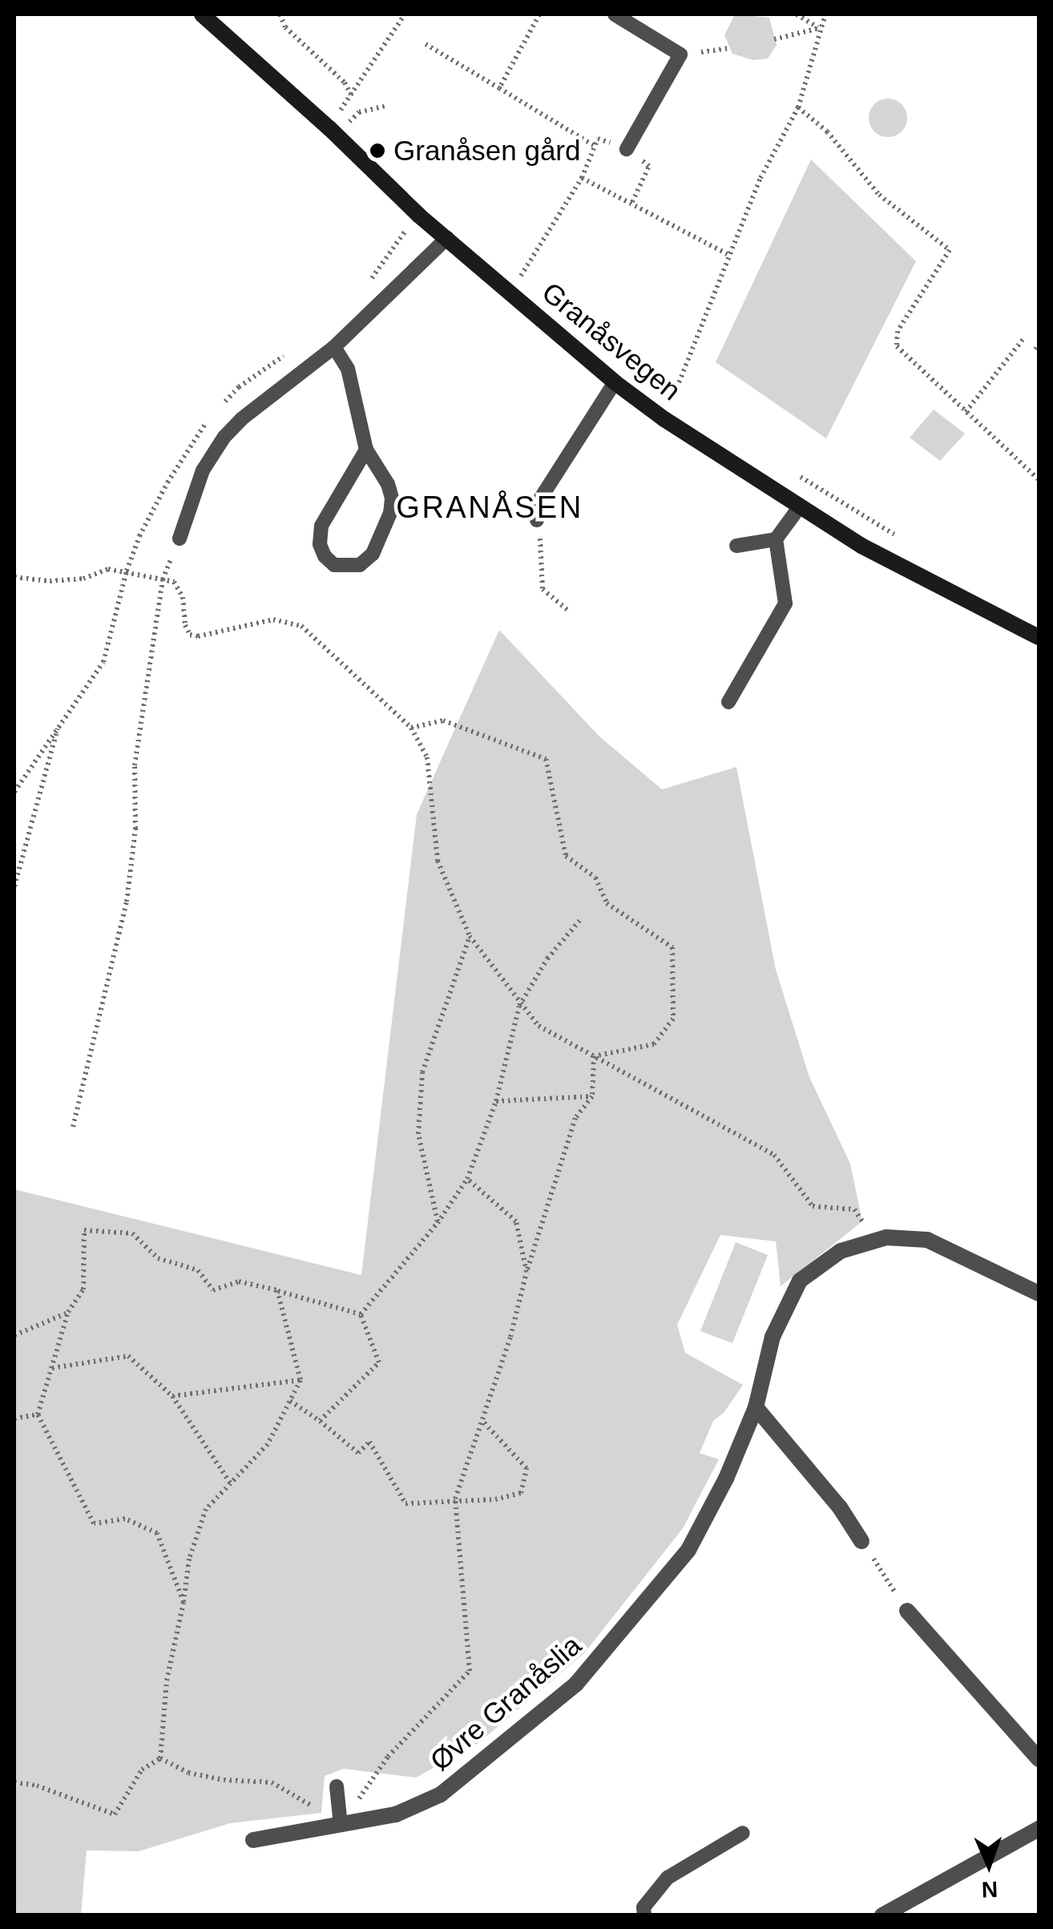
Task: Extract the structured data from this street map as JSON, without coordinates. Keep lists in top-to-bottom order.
{
  "streets": {
    "street": ["Granåsvegen", "Øvre Granåslia"]
  },
  "districts": ["GRANÅSEN"],
  "places": ["Granåsen gård"],
  "north": "bottom"
}
